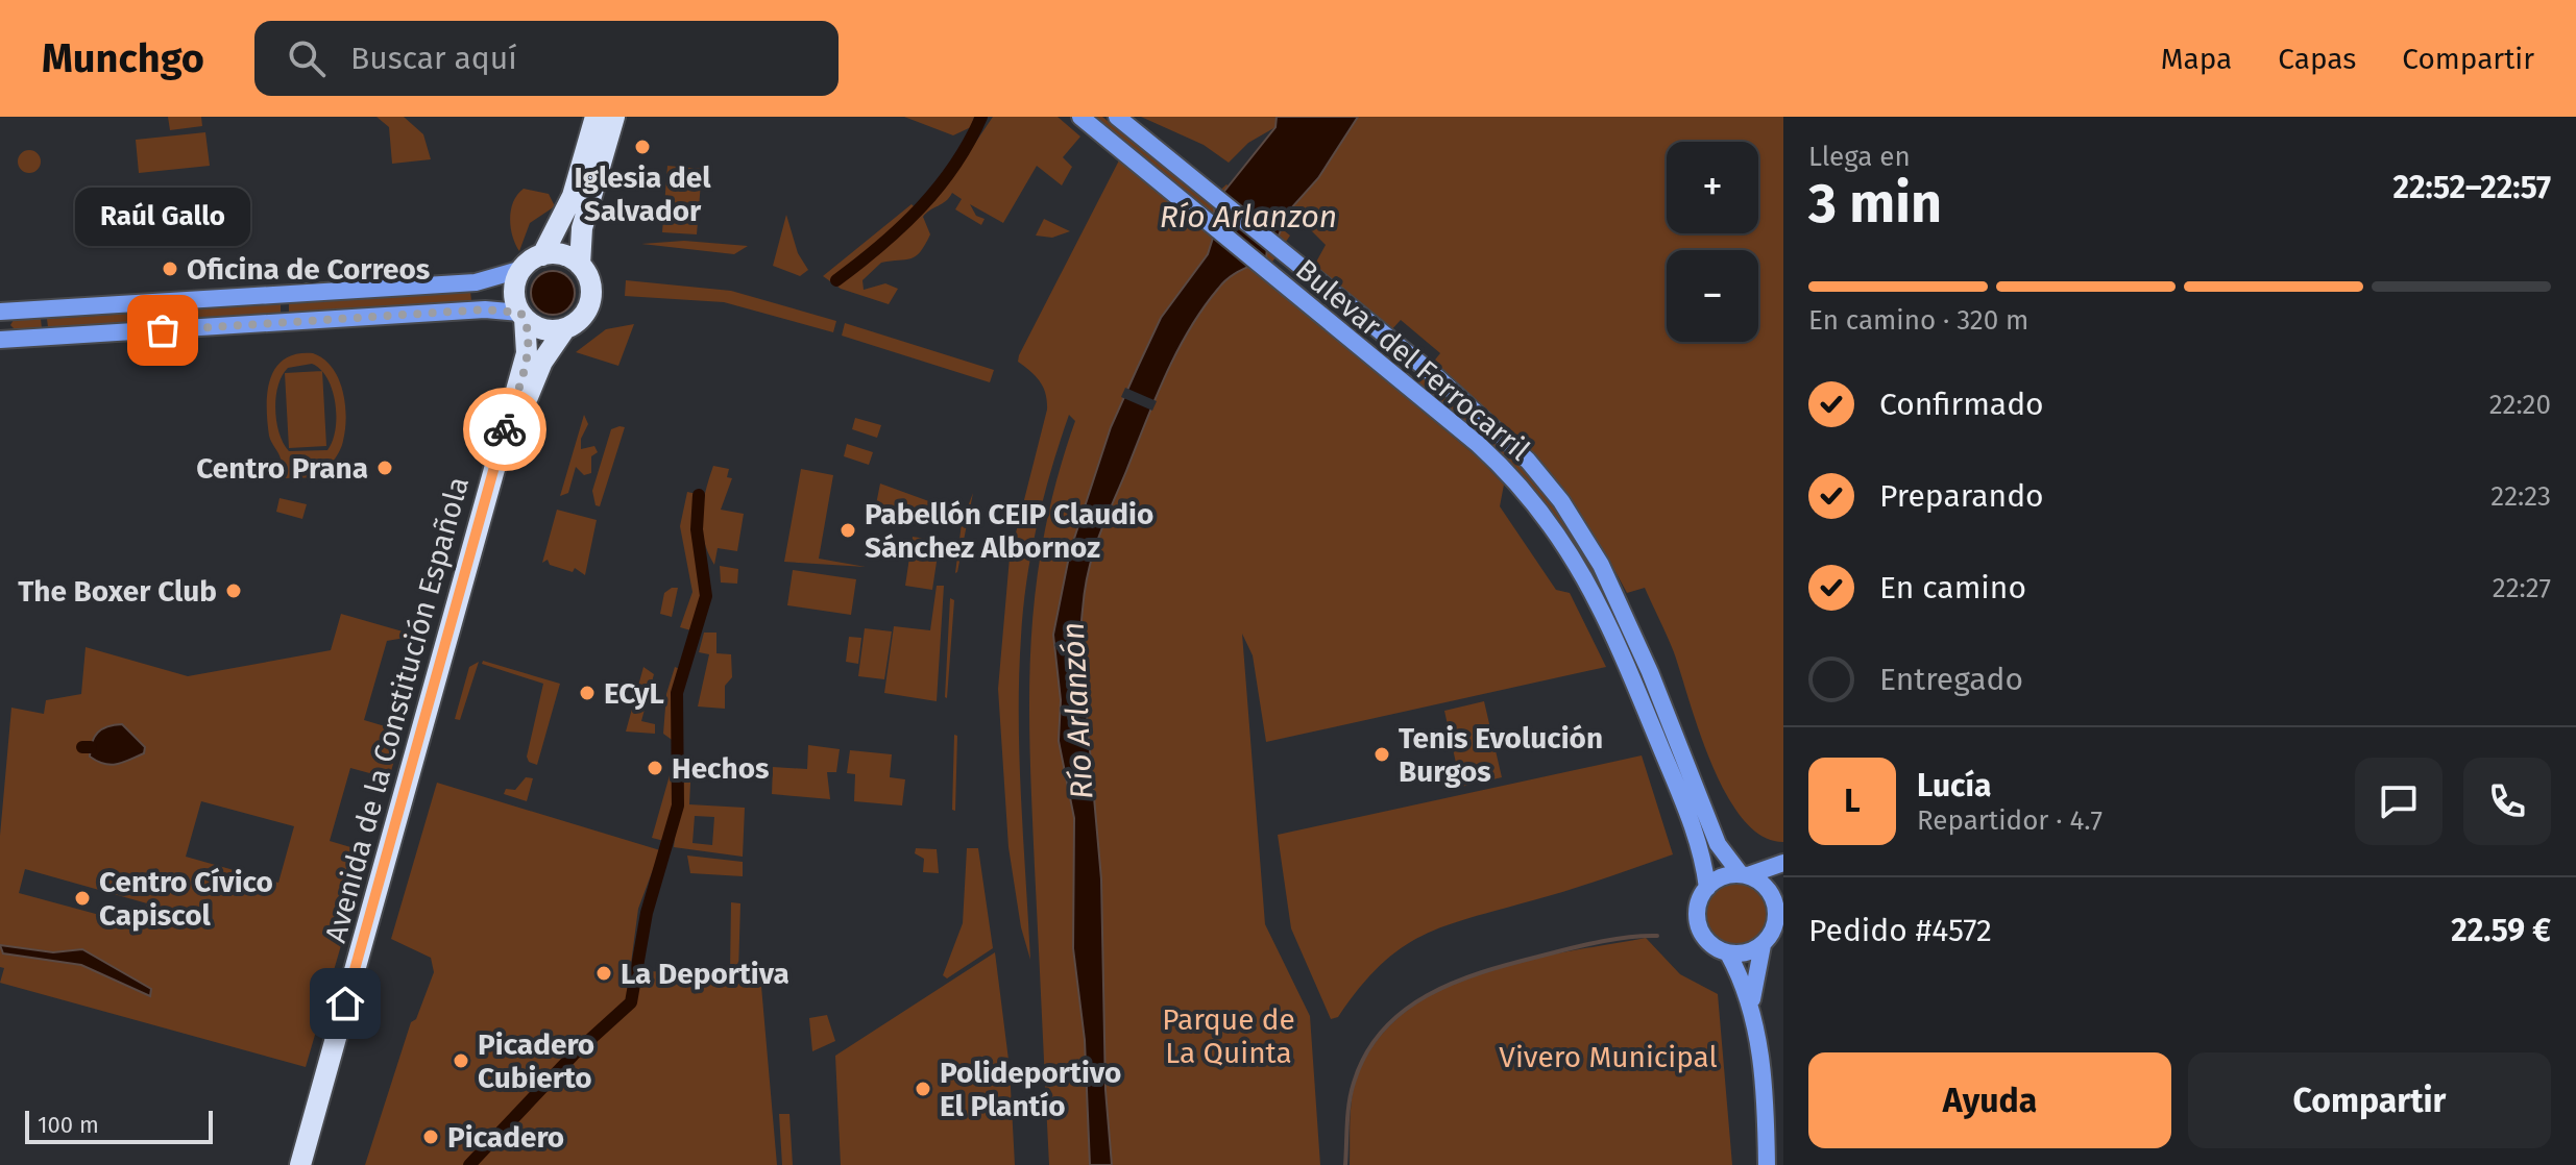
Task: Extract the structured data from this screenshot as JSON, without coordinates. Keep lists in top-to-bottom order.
{
  "streets": {
    "highway": ["Avenida de la Constitución Española"],
    "main road": ["Bulevar del Ferrocarril"]
  },
  "water": ["Río Arlanzon", "Río Arlanzón"],
  "parks": ["Parque de La Quinta", "Vivero Municipal"],
  "places": [
    "Iglesia del Salvador",
    "Oficina de Correos",
    "Raúl Gallo",
    "Centro Prana",
    "Pabellón CEIP Claudio Sánchez Albornoz",
    "The Boxer Club",
    "ECyL",
    "Tenis Evolución Burgos",
    "Hechos",
    "Centro Cívico Capiscol",
    "La Deportiva",
    "Picadero Cubierto",
    "Polideportivo El Plantío",
    "Picadero"
  ],
  "scale_bar": "100 m",
  "page": {
    "header": "Munchgo",
    "search": "Buscar aquí",
    "nav": ["Mapa", "Capas", "Compartir"],
    "heading": ["3 min", "Llega en", "22:52–22:57"],
    "panel": [
      "Lucía",
      "Repartidor · 4.7",
      "Pedido #4572",
      "22.59 €"
    ],
    "map_buttons": ["+", "−"],
    "bubble": "Raúl Gallo",
    "bar": "En camino · 320 m",
    "list": [
      ["Confirmado", "22:20"],
      ["Preparando", "22:23"],
      ["En camino", "22:27"],
      "Entregado"
    ],
    "round": "L",
    "buttons": ["Ayuda", "Compartir"],
    "scale": "100 m"
  }
}
